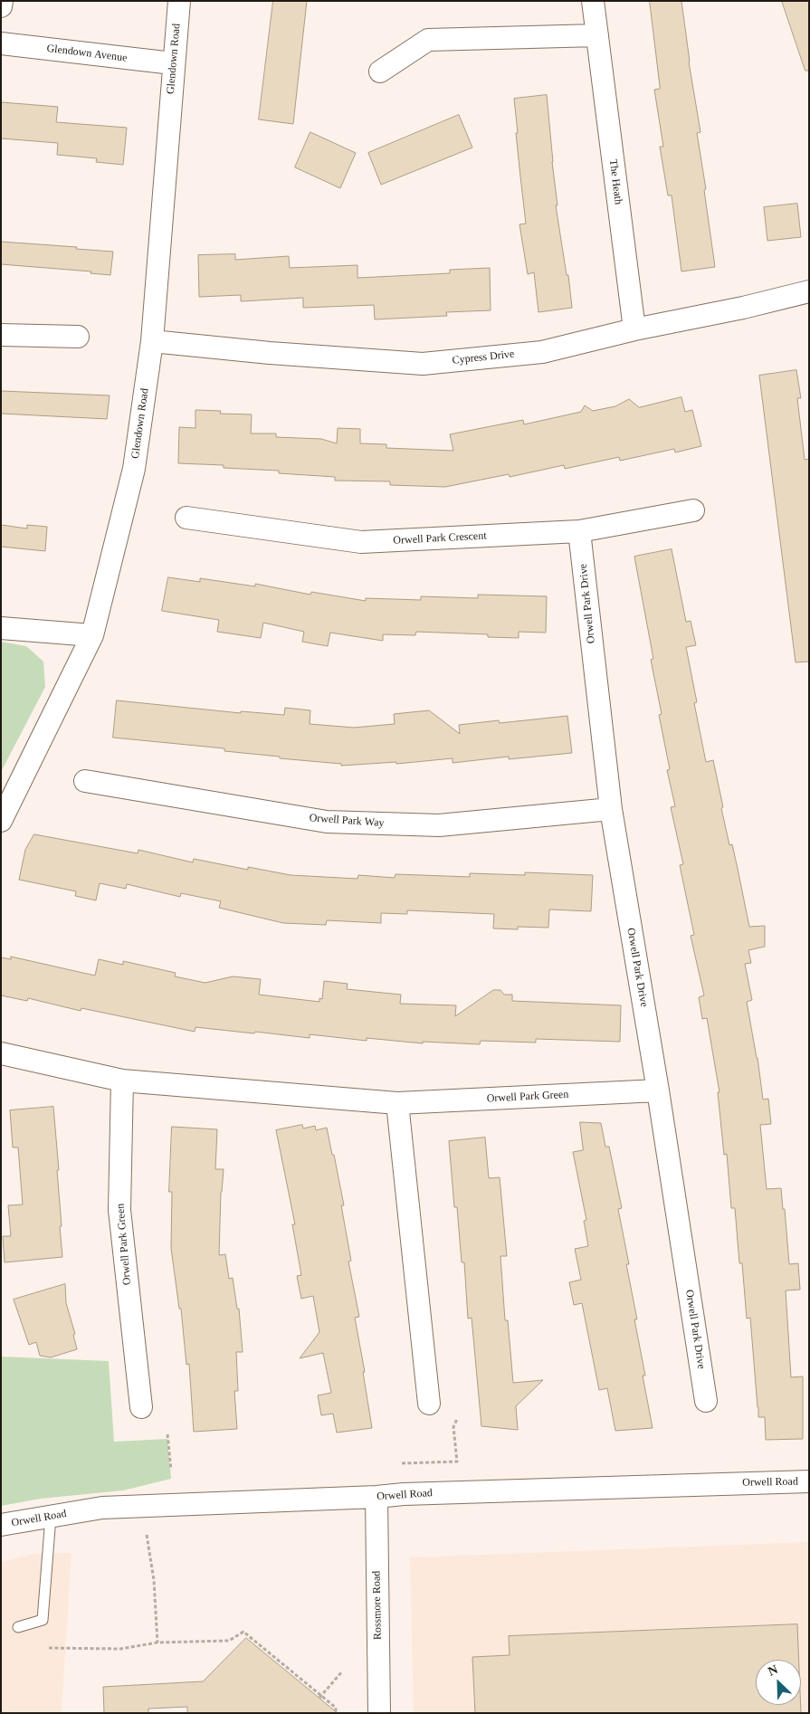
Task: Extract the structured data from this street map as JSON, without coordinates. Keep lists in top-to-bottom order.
{
  "streets": {
    "street": [
      "Glendown Avenue",
      "Glendown Road",
      "The Heath",
      "Cypress Drive",
      "Orwell Park Crescent",
      "Orwell Park Drive",
      "Orwell Park Way",
      "Orwell Park Green",
      "Orwell Road",
      "Rossmore Road"
    ]
  },
  "crossings": [
    ["Glendown Avenue", "Glendown Road"],
    ["Glendown Road", "Cypress Drive"],
    ["The Heath", "Cypress Drive"],
    ["Orwell Park Crescent", "Orwell Park Drive"],
    ["Orwell Park Drive", "Orwell Park Way"],
    ["Orwell Park Drive", "Orwell Park Green"],
    ["Orwell Road", "Rossmore Road"]
  ],
  "north": "top left"
}
